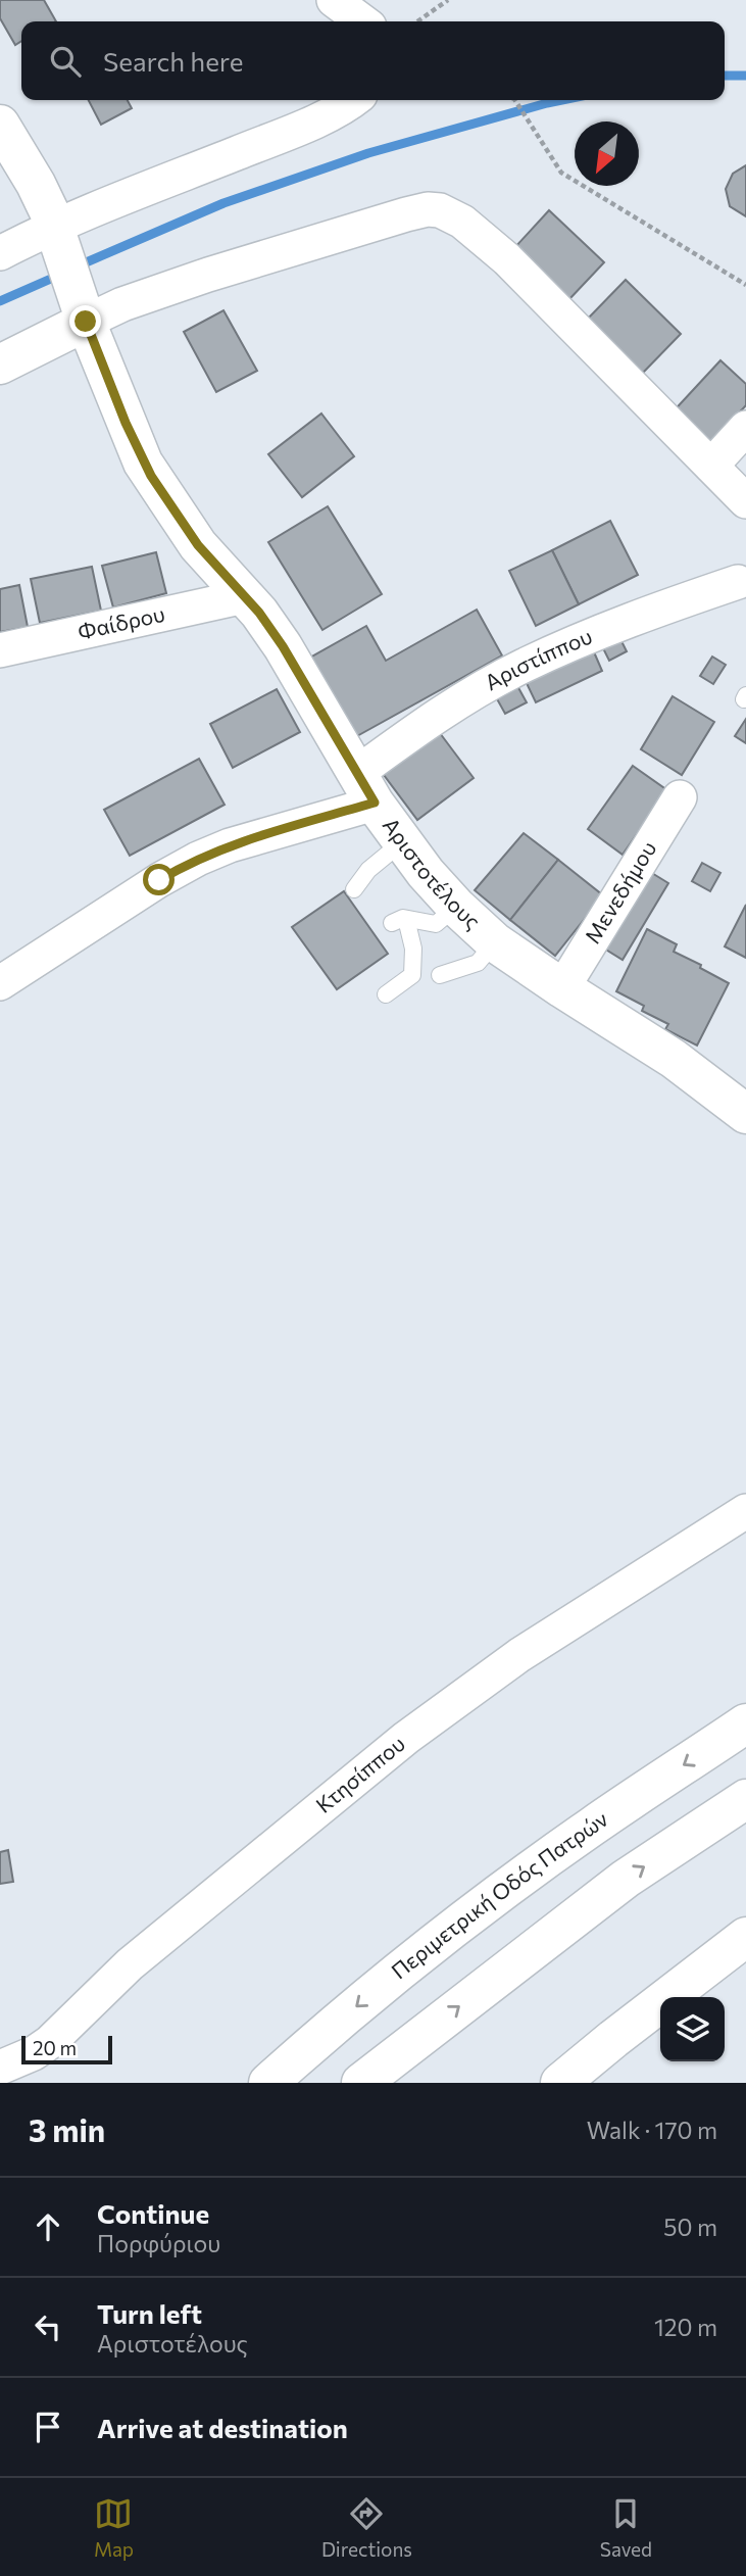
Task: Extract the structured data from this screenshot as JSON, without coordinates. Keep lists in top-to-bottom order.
{
  "streets": {
    "main road": ["Αριστοτέλους", "Περιμετρική Οδός Πατρών"],
    "street": [
      "Φαίδρου",
      "Αριστίππου",
      "Μενεδήμου",
      "Κτησίππου"
    ]
  },
  "crossings": [
    ["Φαίδρου", "Αριστοτέλους"],
    ["Αριστίππου", "Αριστοτέλους"],
    ["Αριστοτέλους", "Μενεδήμου"]
  ],
  "scale_bar": "20 m",
  "north": "bottom left",
  "page": {
    "search": "Search here",
    "scale": "20 m",
    "heading": ["3 min", "Walk · 170 m"],
    "list": [
      ["Continue", "Πορφύριου", "50 m"],
      ["Turn left", "Αριστοτέλους", "120 m"],
      "Arrive at destination"
    ],
    "nav": ["Map", "Directions", "Saved"]
  }
}
